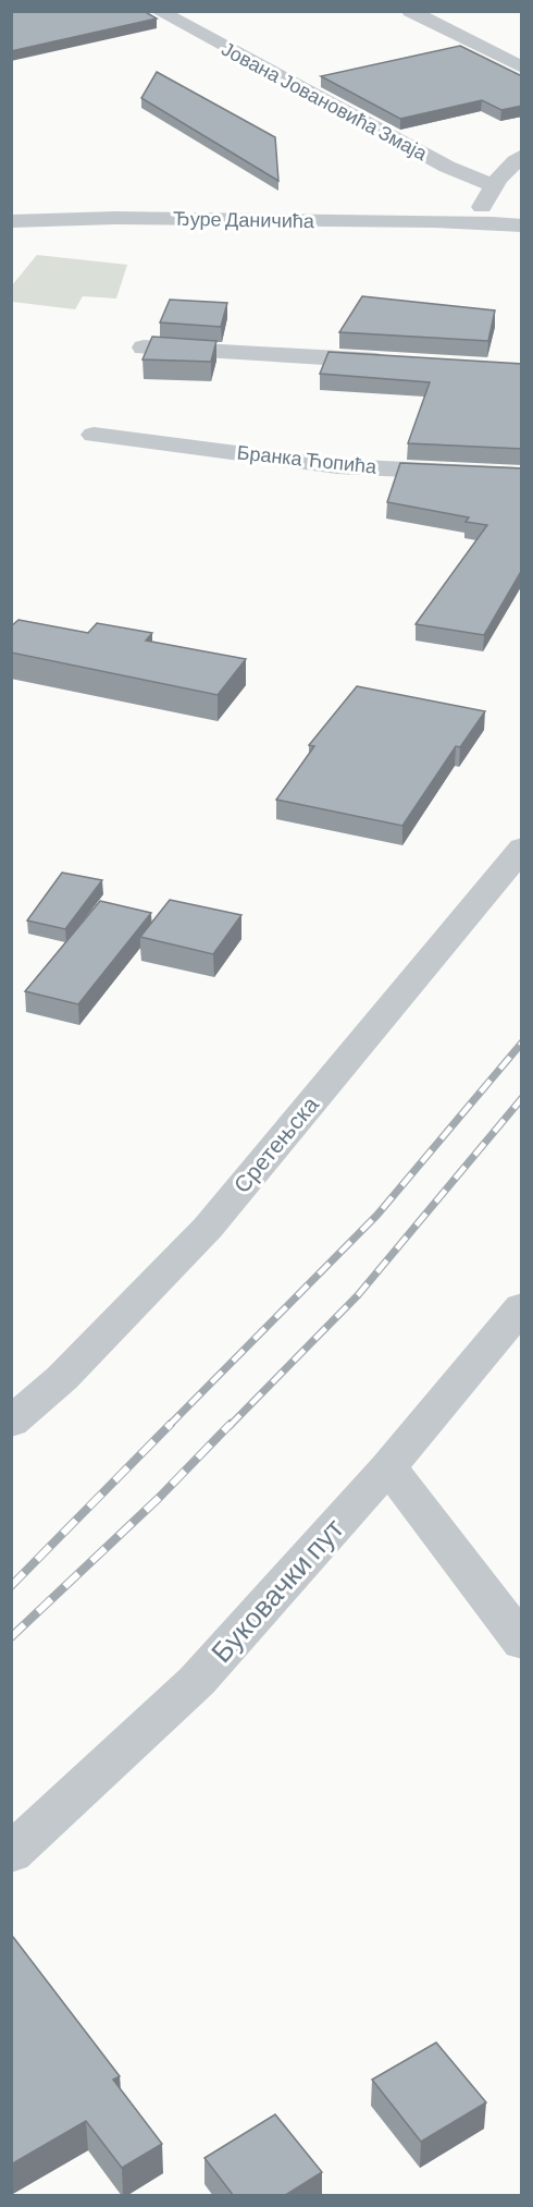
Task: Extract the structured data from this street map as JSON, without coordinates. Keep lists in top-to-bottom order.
{
  "streets": {
    "street": [
      "Јована Јовановића Змаја",
      "Ђуре Даничића",
      "Бранка Ћопића",
      "Сретењска",
      "Буковачки пут"
    ]
  }
}
